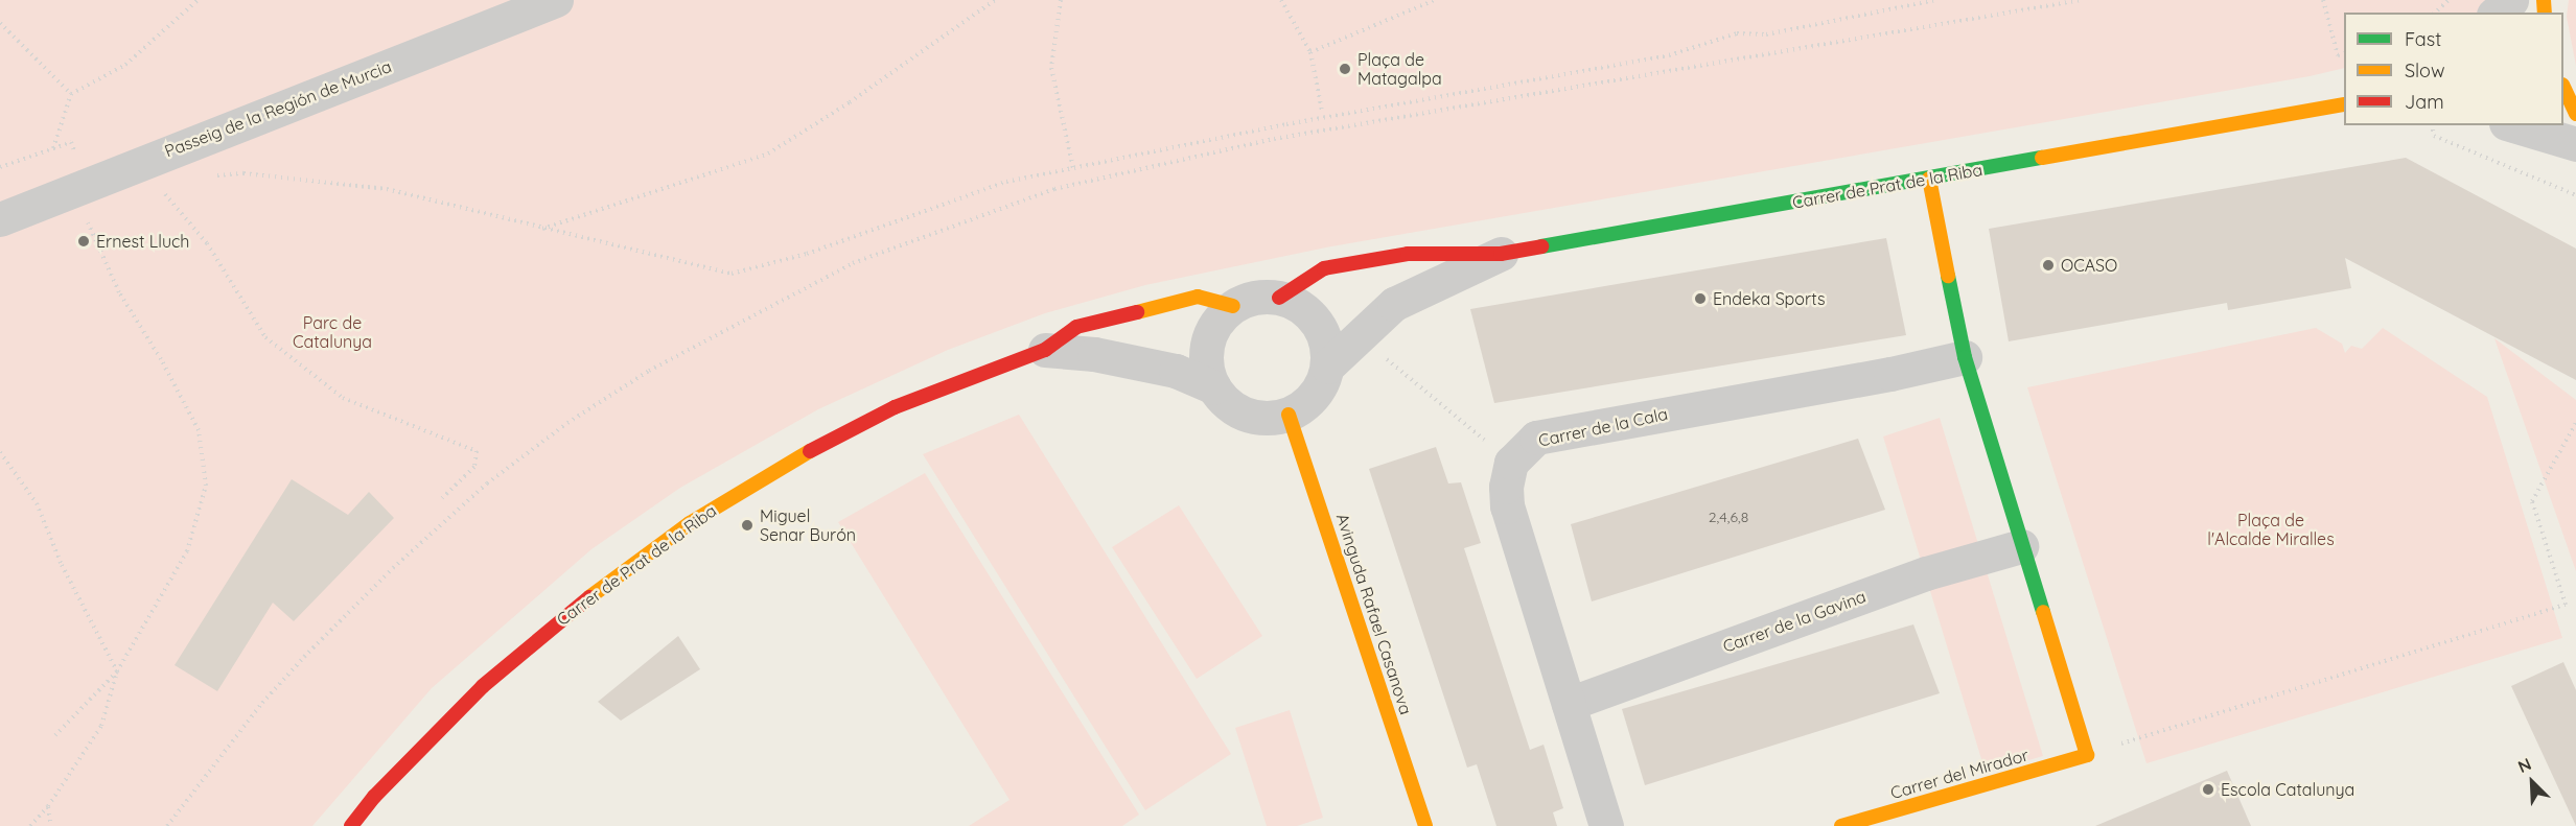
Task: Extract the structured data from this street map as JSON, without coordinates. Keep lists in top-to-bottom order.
{
  "streets": {
    "street": [
      "Passeig de la Región de Murcia",
      "Carrer de Prat de la Riba",
      "Carrer de la Cala",
      "Avinguda Rafael Casanova",
      "Carrer de la Gavina",
      "Carrer del Mirador"
    ]
  },
  "crossings": [
    ["Carrer de Prat de la Riba", "Avinguda Rafael Casanova"]
  ],
  "parks": ["Parc de Catalunya", "Plaça de l'Alcalde Miralles"],
  "places": [
    "Plaça de Matagalpa",
    "Ernest Lluch",
    "OCASO",
    "Endeka Sports",
    "Miguel Senar Burón",
    "Escola Catalunya"
  ],
  "house_numbers": ["2,4,6,8"],
  "legend": ["Fast", "Slow", "Jam"],
  "north": "top left"
}
